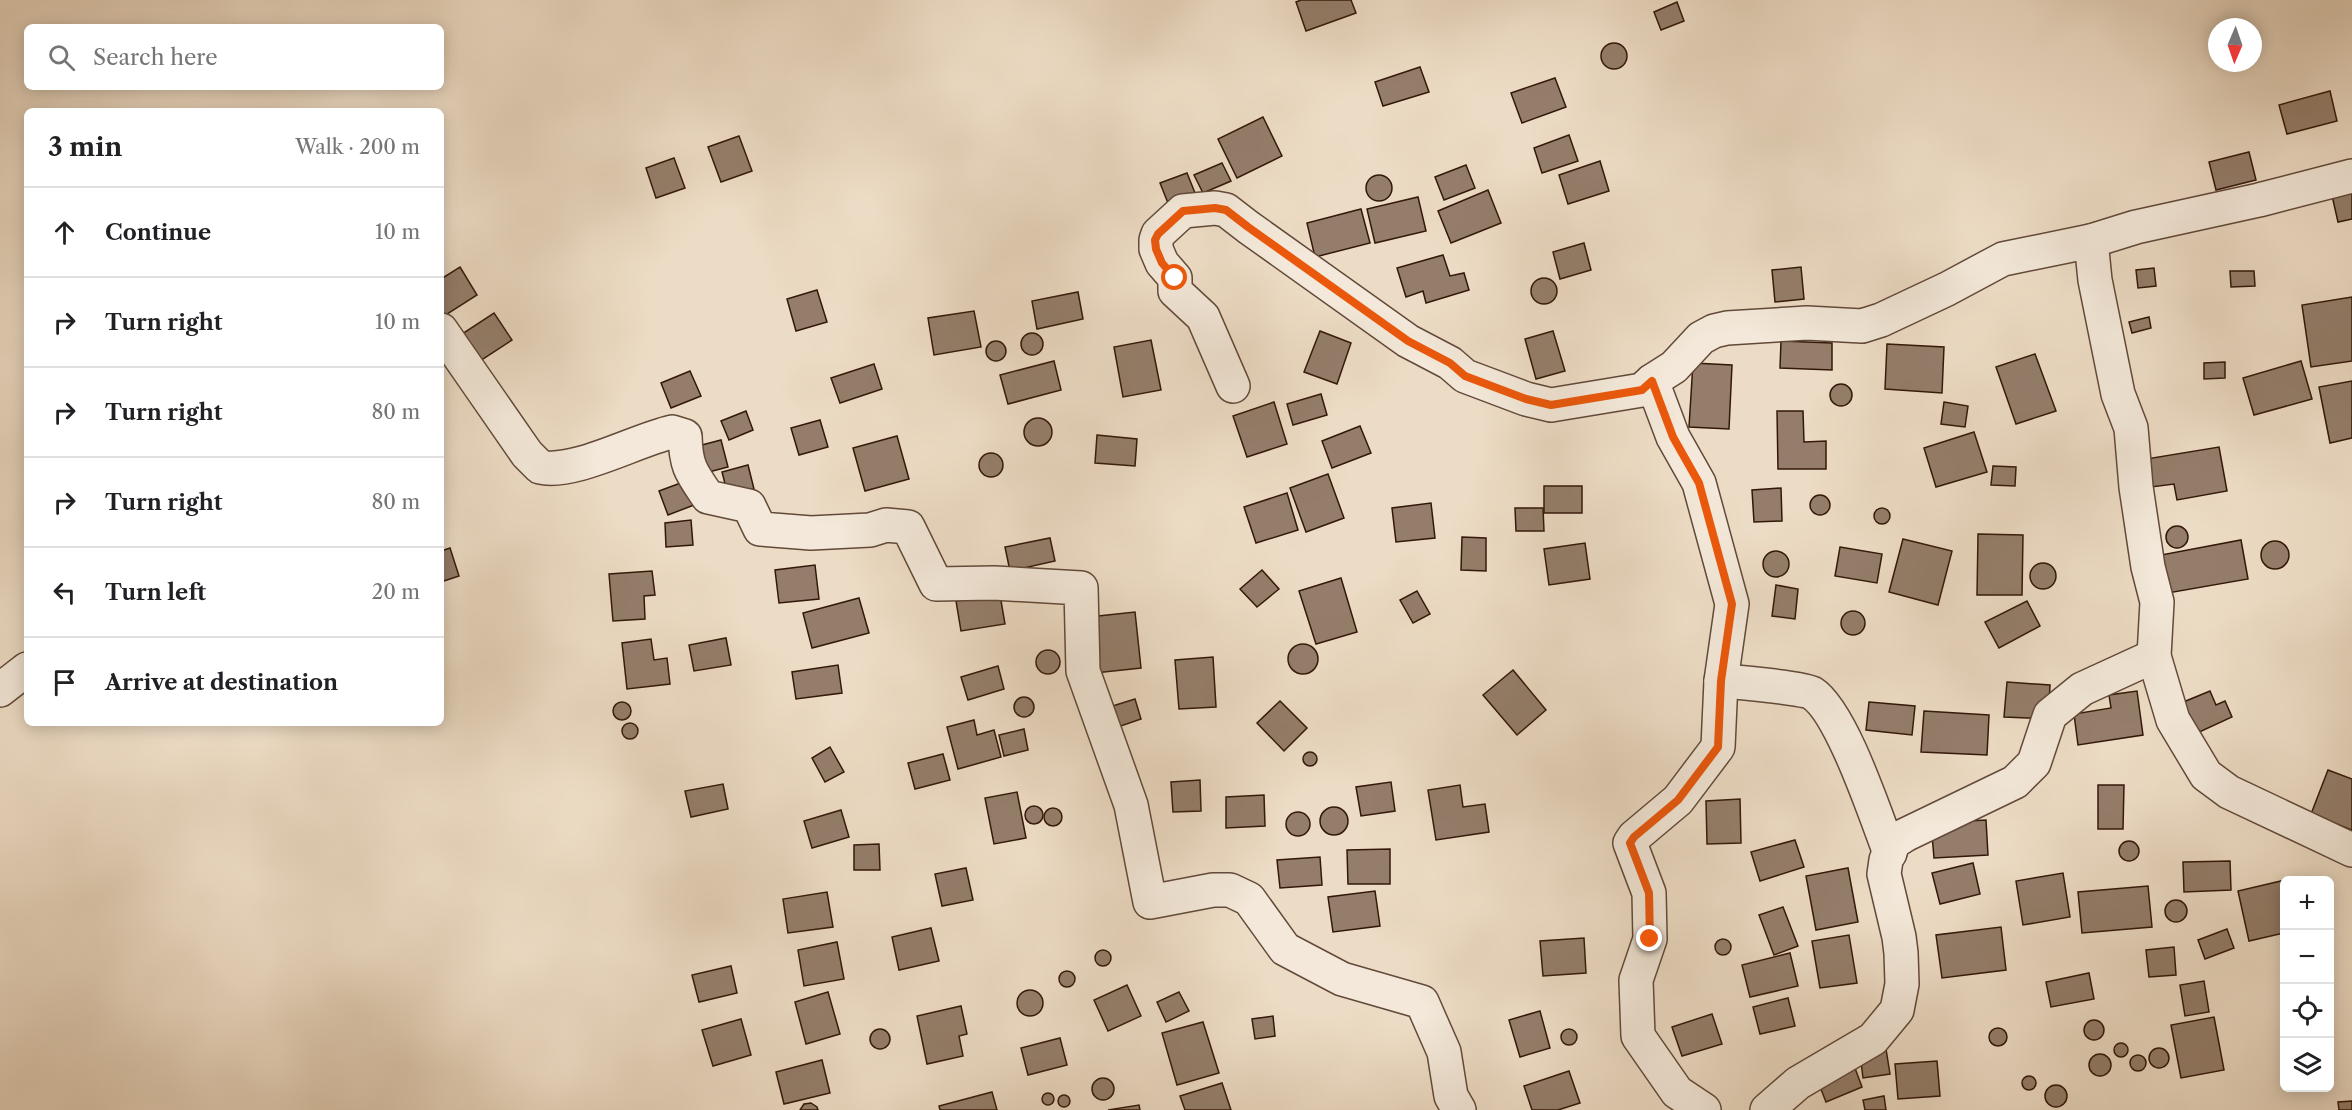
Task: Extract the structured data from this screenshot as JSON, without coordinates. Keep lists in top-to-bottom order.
{
  "north": "bottom",
  "page": {
    "search": "Search here",
    "heading": ["3 min", "Walk · 200 m"],
    "list": [
      ["Continue", "10 m"],
      ["Turn right", "10 m"],
      ["Turn right", "80 m"],
      ["Turn right", "80 m"],
      ["Turn left", "20 m"],
      "Arrive at destination"
    ],
    "map_buttons": ["+", "−"]
  }
}
